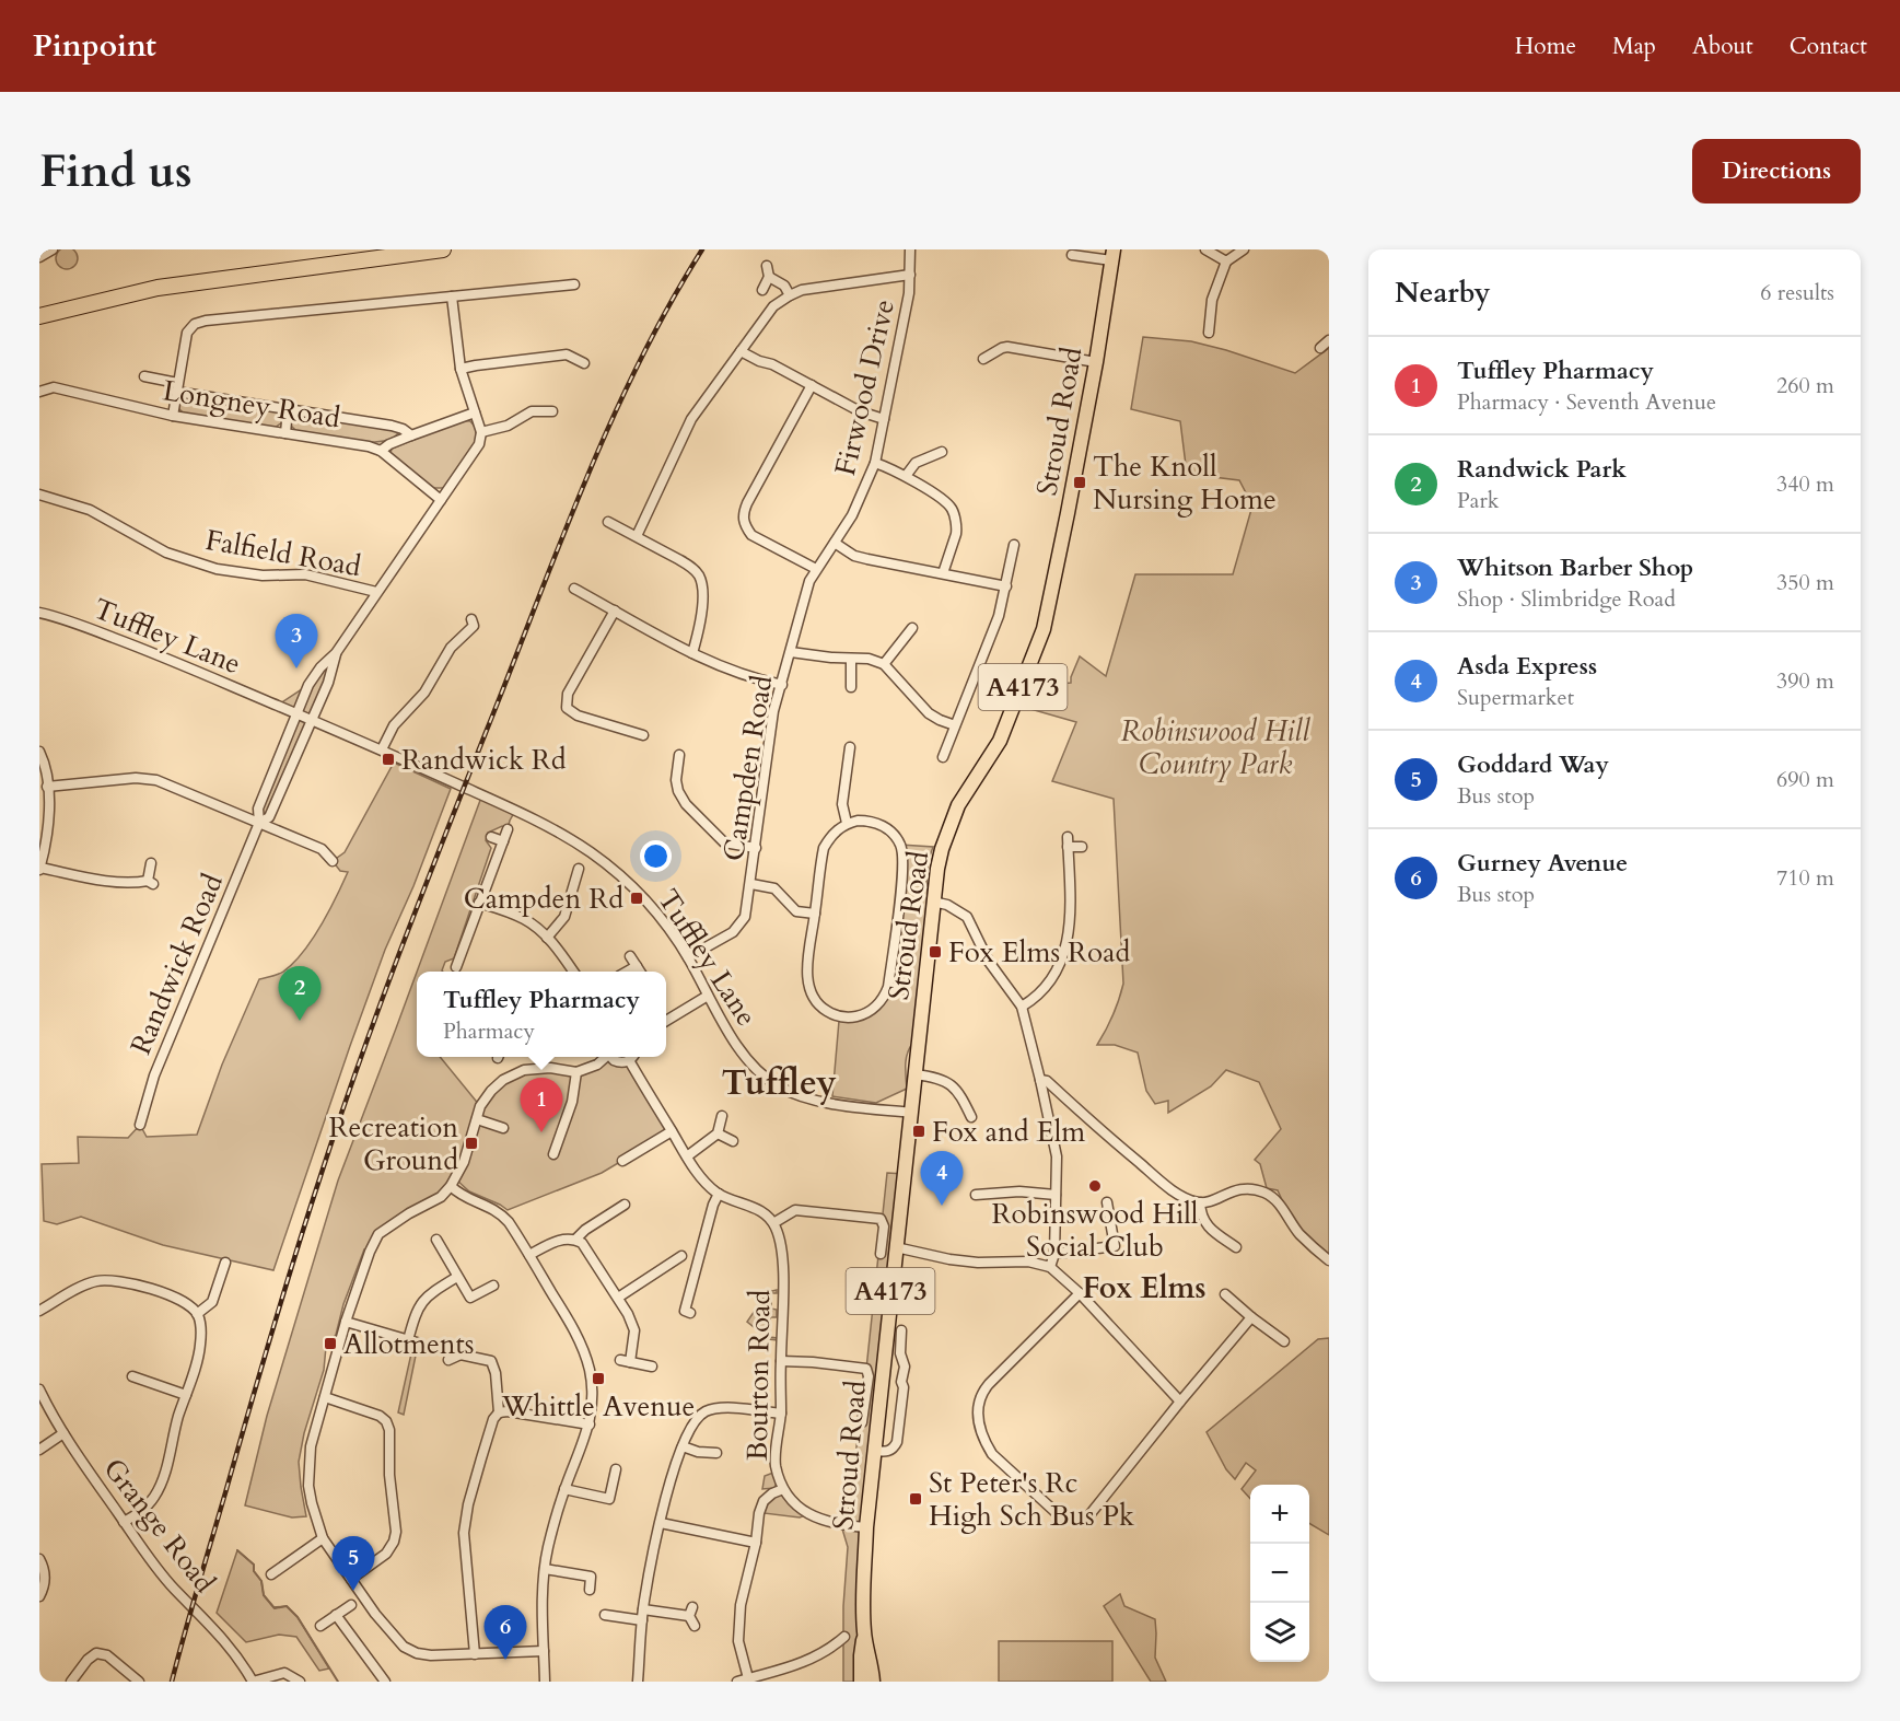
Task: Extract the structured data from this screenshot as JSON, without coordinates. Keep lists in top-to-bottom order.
{
  "streets": {
    "main road": ["Stroud Road", "A4173"],
    "street": [
      "Firwood Drive",
      "Longney Road",
      "Falfield Road",
      "Tuffley Lane",
      "Campden Road",
      "Randwick Road",
      "Bourton Road",
      "Grange Road"
    ]
  },
  "crossings": [
    ["Firwood Drive", "Campden Road"],
    ["Stroud Road", "Tuffley Lane"],
    ["Stroud Road", "Bourton Road"],
    ["Tuffley Lane", "Campden Road"],
    ["Tuffley Lane", "Randwick Road"]
  ],
  "districts": ["Tuffley", "Fox Elms"],
  "parks": ["Robinswood Hill Country Park"],
  "places": {
    "transit": [
      "The Knoll Nursing Home",
      "Randwick Rd",
      "Campden Rd",
      "Fox Elms Road",
      "Fox and Elm",
      "Recreation Ground",
      "Allotments",
      "Whittle Avenue",
      "St Peter's Rc High Sch Bus Pk"
    ],
    "other": ["Robinswood Hill Social Club"]
  },
  "page": {
    "header": "Pinpoint",
    "nav": [
      "Home",
      "Map",
      "About",
      "Contact"
    ],
    "buttons": "Directions",
    "title": "Find us",
    "heading": ["Nearby", "6 results"],
    "list": [
      {
        "mark": "1",
        "name": "Tuffley Pharmacy",
        "note": "Pharmacy · Seventh Avenue",
        "value": "260 m"
      },
      {
        "mark": "2",
        "name": "Randwick Park",
        "note": "Park",
        "value": "340 m"
      },
      {
        "mark": "3",
        "name": "Whitson Barber Shop",
        "note": "Shop · Slimbridge Road",
        "value": "350 m"
      },
      {
        "mark": "4",
        "name": "Asda Express",
        "note": "Supermarket",
        "value": "390 m"
      },
      {
        "mark": "5",
        "name": "Goddard Way",
        "note": "Bus stop",
        "value": "690 m"
      },
      {
        "mark": "6",
        "name": "Gurney Avenue",
        "note": "Bus stop",
        "value": "710 m"
      }
    ],
    "pins": [
      "3",
      "2",
      "1",
      "4",
      "5",
      "6"
    ],
    "popup": ["Tuffley Pharmacy", "Pharmacy"],
    "map_buttons": ["+", "−"]
  }
}
